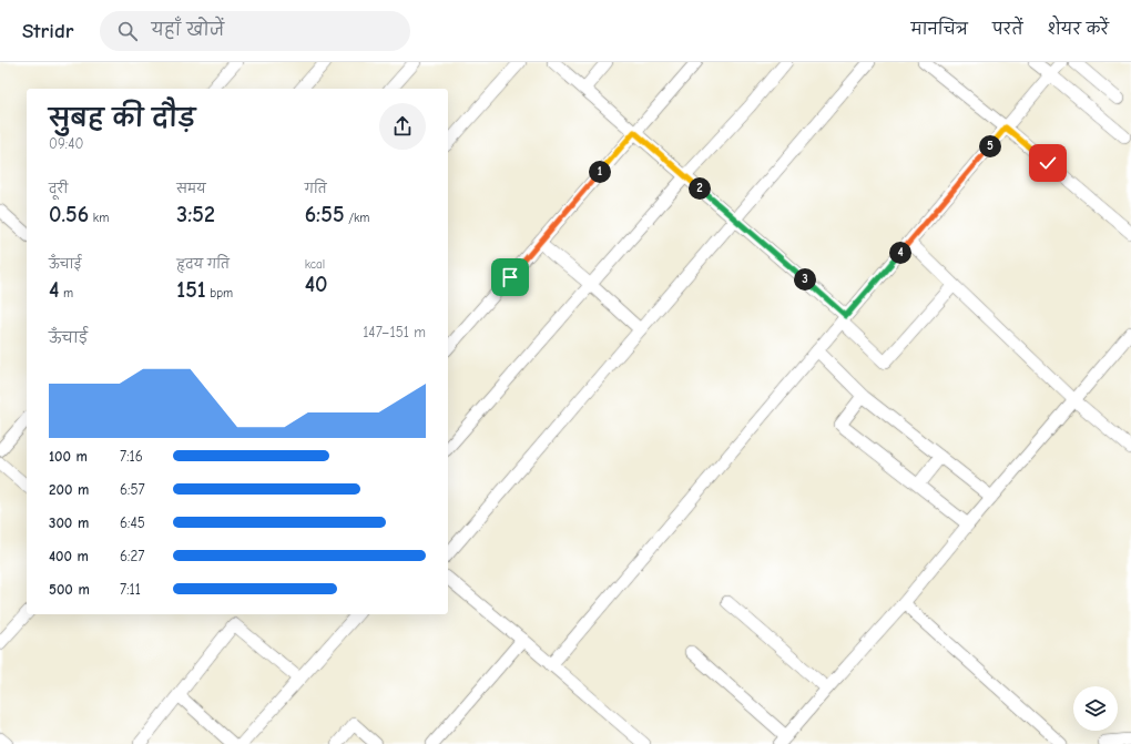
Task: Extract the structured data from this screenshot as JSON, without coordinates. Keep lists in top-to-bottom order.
{
  "page": {
    "header": "Stridr",
    "search": "यहाँ खोजें",
    "nav": ["मानचित्र", "परतें", "शेयर करें"],
    "heading": ["सुबह की दौड़", "09:40"],
    "pins": [
      "5",
      "1",
      "2",
      "4",
      "3"
    ],
    "stats": [
      ["दूरी", "0.56 km"],
      ["समय", "3:52"],
      ["गति", "6:55 /km"],
      ["ऊँचाई", "4 m"],
      ["हृदय गति", "151 bpm"],
      ["kcal", "40"]
    ],
    "chart": ["ऊँचाई", "147–151 m"],
    "list": [
      {
        "name": "100 m",
        "note": "7:16"
      },
      {
        "name": "200 m",
        "note": "6:57"
      },
      {
        "name": "300 m",
        "note": "6:45"
      },
      {
        "name": "400 m",
        "note": "6:27"
      },
      {
        "name": "500 m",
        "note": "7:11"
      }
    ]
  }
}
